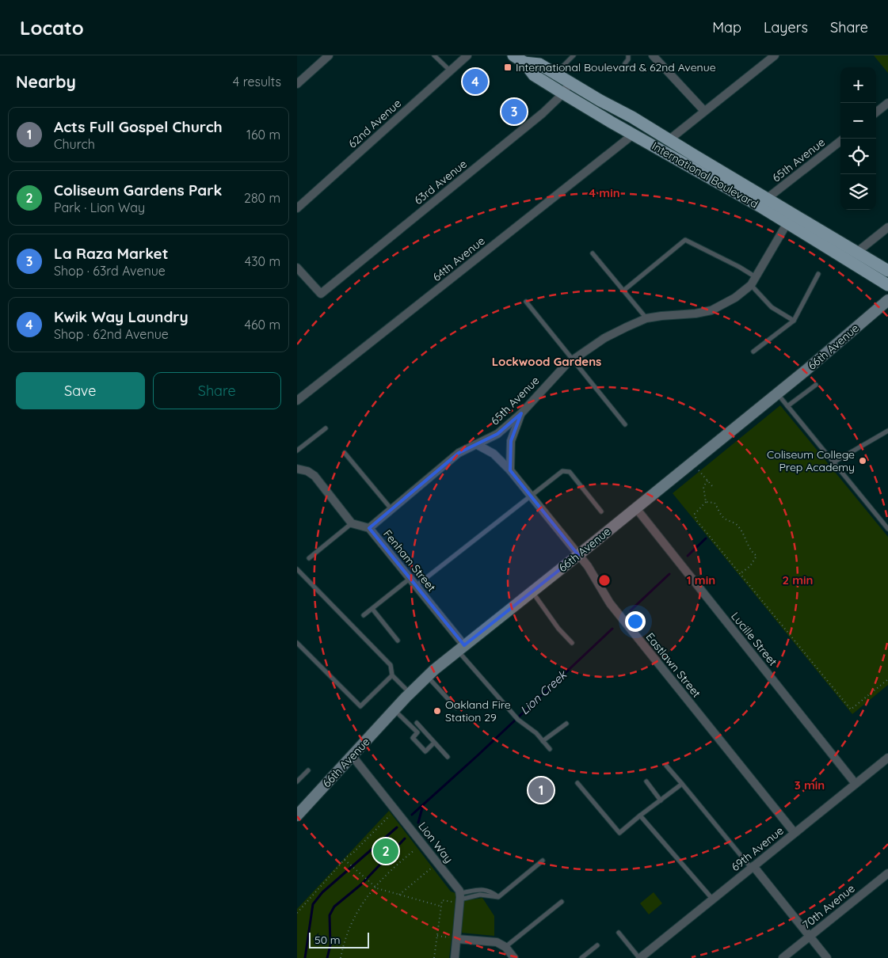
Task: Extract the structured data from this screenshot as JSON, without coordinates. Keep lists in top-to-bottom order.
{
  "streets": {
    "main road": ["International Boulevard"],
    "street": [
      "62nd Avenue",
      "65th Avenue",
      "63rd Avenue",
      "64th Avenue",
      "66th Avenue",
      "Fenham Street",
      "Lucille Street",
      "Eastlawn Street",
      "Lion Way",
      "69th Avenue",
      "70th Avenue"
    ]
  },
  "crossings": [
    ["65th Avenue", "International Boulevard"],
    ["65th Avenue", "Fenham Street"],
    ["65th Avenue", "Eastlawn Street"],
    ["International Boulevard", "63rd Avenue"],
    ["International Boulevard", "64th Avenue"],
    ["66th Avenue", "Fenham Street"],
    ["66th Avenue", "Lucille Street"],
    ["66th Avenue", "Eastlawn Street"],
    ["66th Avenue", "Lion Way"],
    ["Lucille Street", "69th Avenue"],
    ["Eastlawn Street", "69th Avenue"]
  ],
  "districts": ["Lockwood Gardens"],
  "water": ["Lion Creek"],
  "places": {
    "transit": ["International Boulevard & 62nd Avenue"],
    "other": ["Coliseum College Prep Academy", "Oakland Fire Station 29"]
  },
  "scale_bar": "50 m",
  "page": {
    "header": "Locato",
    "nav": ["Map", "Layers", "Share"],
    "heading": ["Nearby", "4 results"],
    "map_buttons": ["+", "−"],
    "pins": [
      "4",
      "3",
      "1",
      "2"
    ],
    "list": [
      {
        "mark": "1",
        "name": "Acts Full Gospel Church",
        "note": "Church",
        "value": "160 m"
      },
      {
        "mark": "2",
        "name": "Coliseum Gardens Park",
        "note": "Park · Lion Way",
        "value": "280 m"
      },
      {
        "mark": "3",
        "name": "La Raza Market",
        "note": "Shop · 63rd Avenue",
        "value": "430 m"
      },
      {
        "mark": "4",
        "name": "Kwik Way Laundry",
        "note": "Shop · 62nd Avenue",
        "value": "460 m"
      }
    ],
    "buttons": ["Save", "Share"],
    "scale": "50 m"
  },
  "rings": [
    "4 min",
    "1 min",
    "2 min",
    "3 min"
  ]
}
